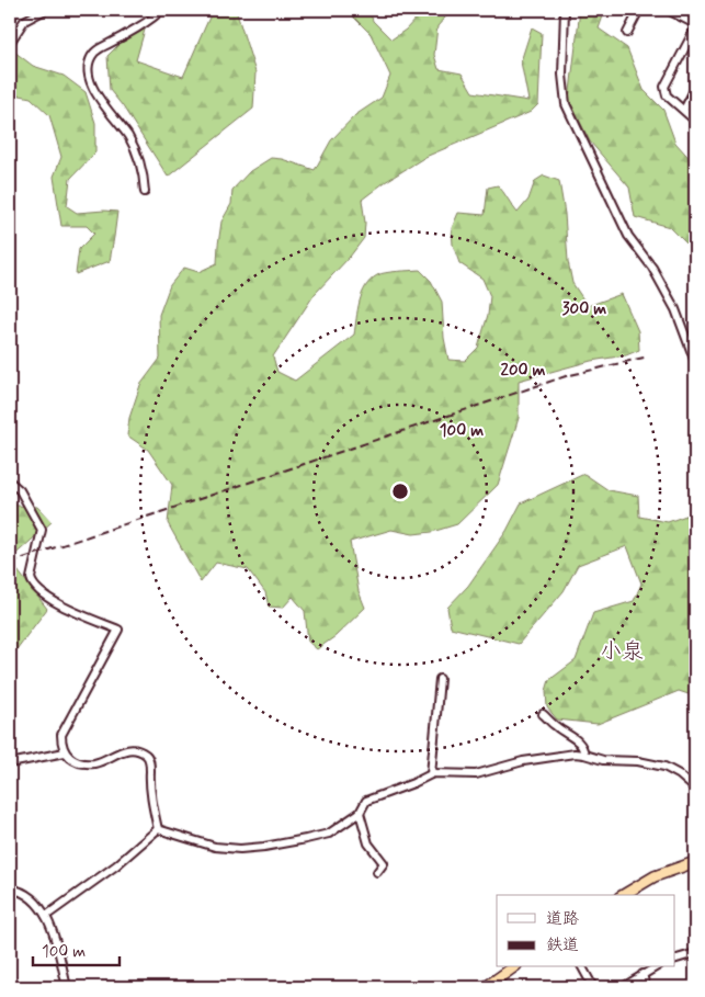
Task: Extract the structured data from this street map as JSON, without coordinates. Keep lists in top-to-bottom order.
{
  "districts": ["小泉"],
  "legend": ["道路", "鉄道"],
  "scale_bar": "100 m",
  "rings": ["300 m", "200 m", "100 m"]
}
